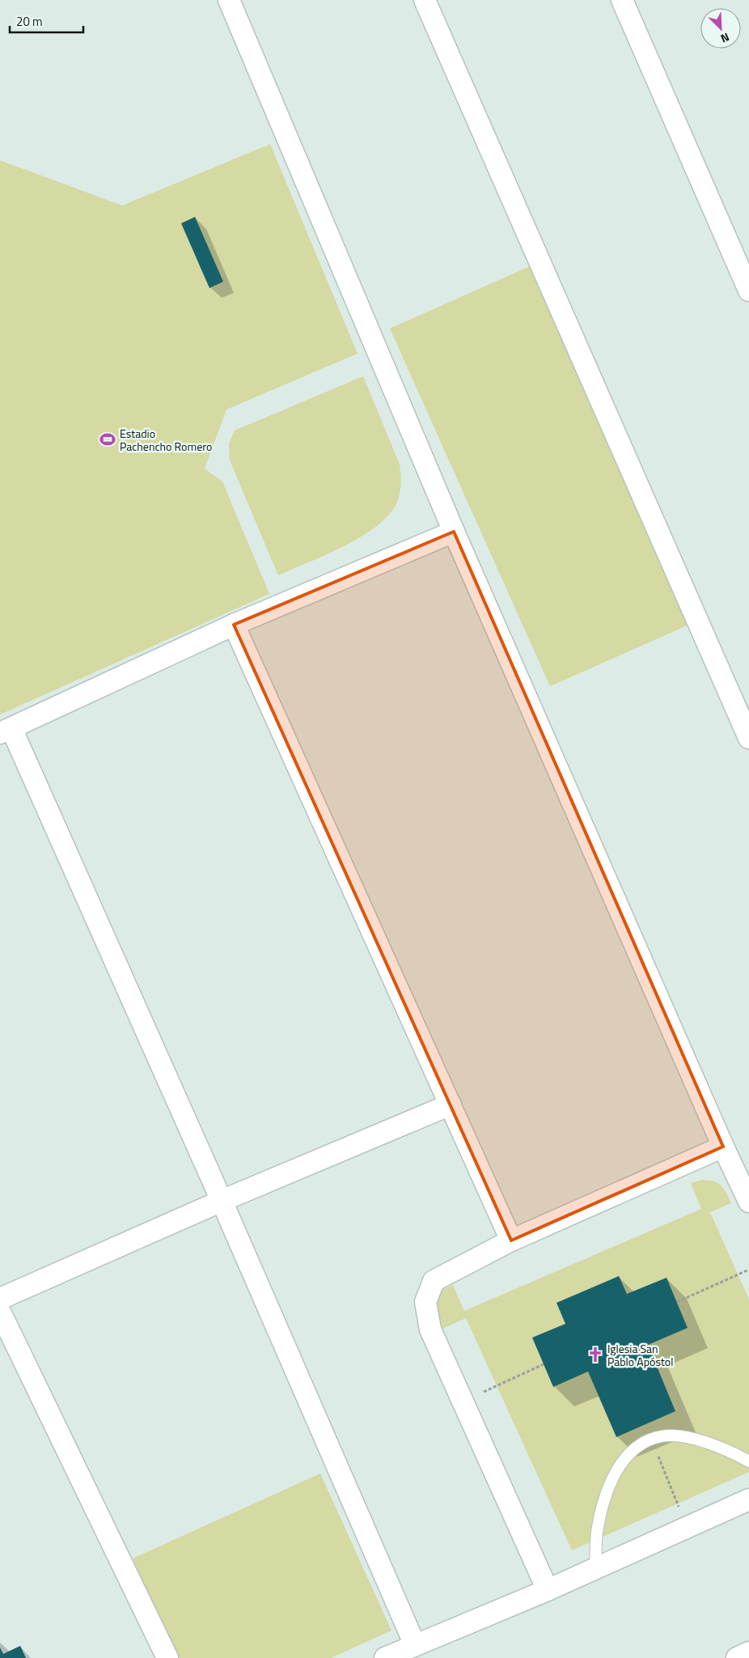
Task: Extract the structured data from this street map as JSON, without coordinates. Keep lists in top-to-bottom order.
{
  "places": {
    "sports": ["Estadio Pachencho Romero"],
    "church": ["Iglesia San Pablo Apóstol"]
  },
  "scale_bar": "20 m",
  "north": "bottom right"
}
